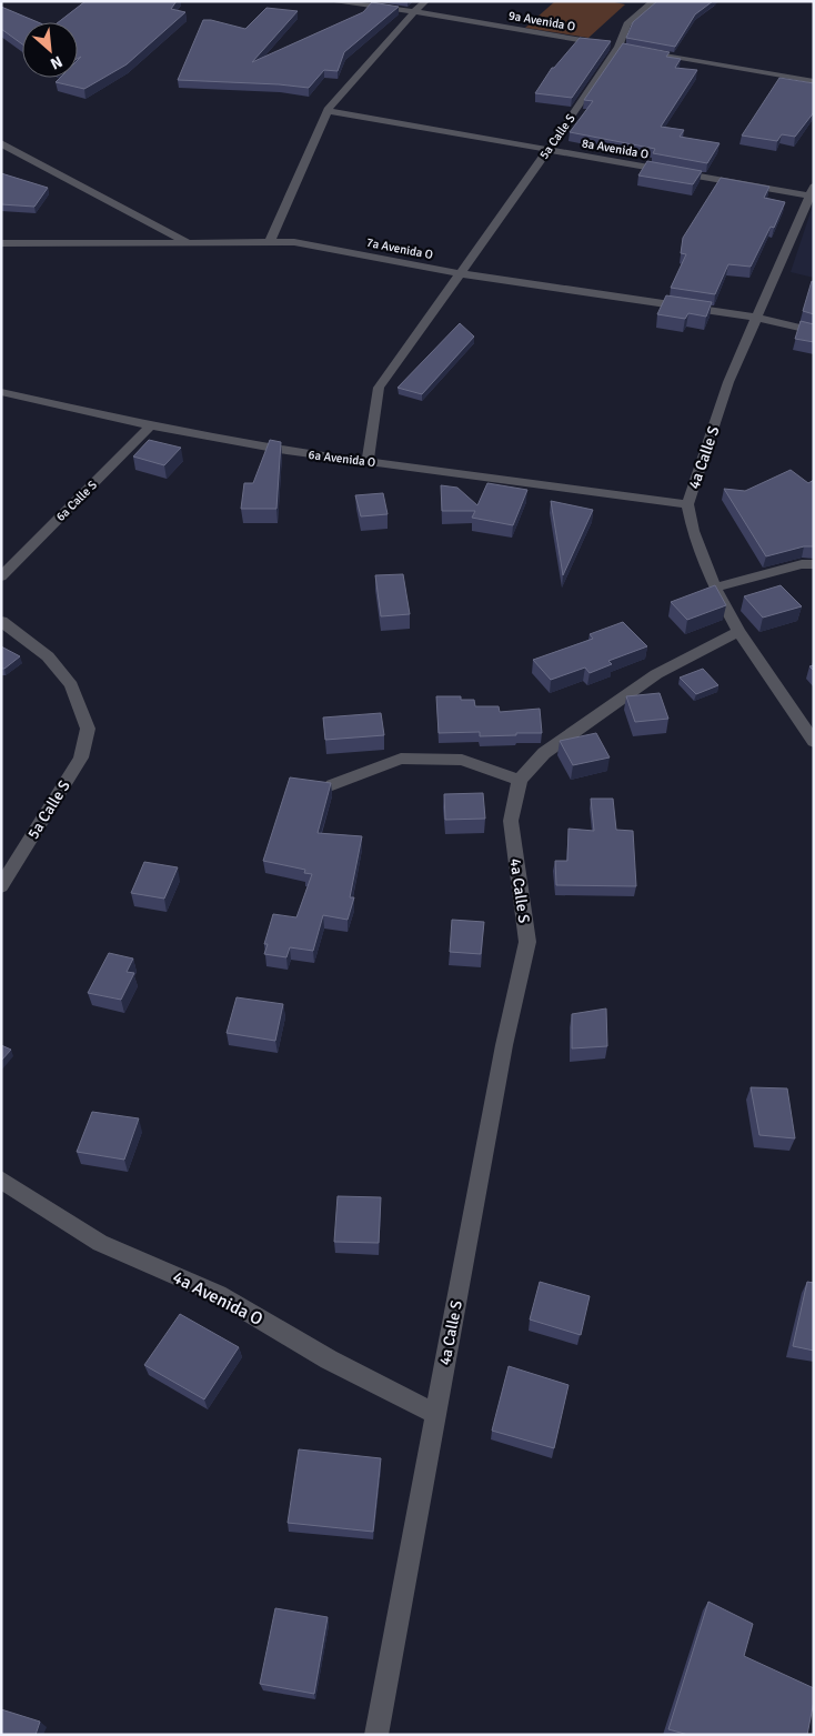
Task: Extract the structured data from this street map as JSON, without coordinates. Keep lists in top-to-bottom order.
{
  "streets": {
    "street": [
      "9a Avenida O",
      "5a Calle S",
      "8a Avenida O",
      "7a Avenida O",
      "4a Calle S",
      "6a Avenida O",
      "6a Calle S",
      "4a Avenida O"
    ]
  },
  "crossings": [
    ["9a Avenida O", "5a Calle S"],
    ["5a Calle S", "8a Avenida O"],
    ["5a Calle S", "7a Avenida O"],
    ["5a Calle S", "6a Avenida O"],
    ["8a Avenida O", "4a Calle S"],
    ["7a Avenida O", "4a Calle S"],
    ["4a Calle S", "6a Avenida O"],
    ["4a Calle S", "4a Avenida O"],
    ["6a Avenida O", "6a Calle S"]
  ],
  "north": "bottom right"
}
